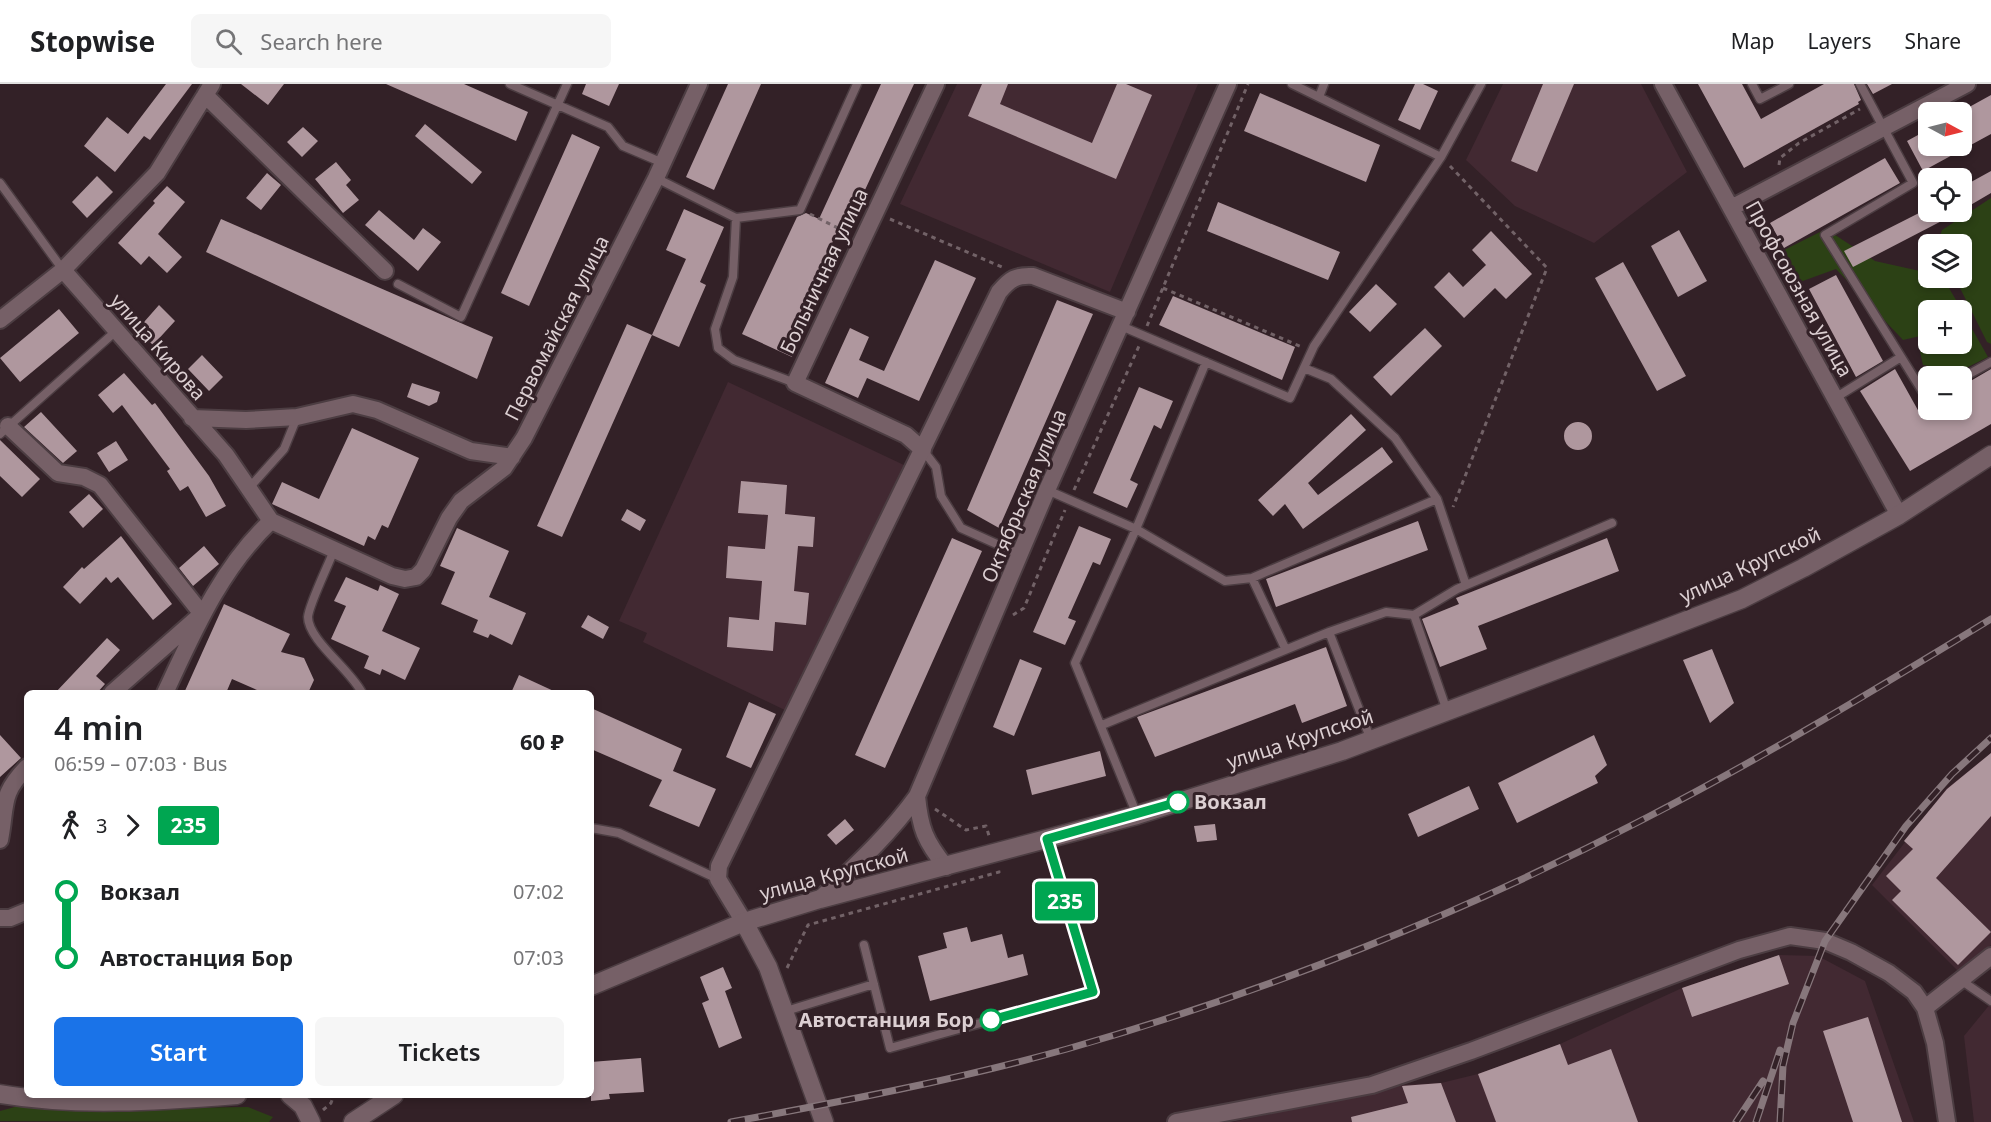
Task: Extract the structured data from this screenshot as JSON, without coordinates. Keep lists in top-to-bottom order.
{
  "streets": {
    "street": [
      "Больничная улица",
      "Профсоюзная улица",
      "Первомайская улица",
      "улица Кирова",
      "Октябрьская улица",
      "улица Крупской"
    ]
  },
  "crossings": [
    ["Профсоюзная улица", "улица Крупской"],
    ["Первомайская улица", "улица Кирова"],
    ["Октябрьская улица", "улица Крупской"]
  ],
  "places": ["Вокзал", "Автостанция Бор"],
  "lines": ["bus line 235"],
  "north": "right",
  "page": {
    "header": "Stopwise",
    "search": "Search here",
    "nav": ["Map", "Layers", "Share"],
    "on_map": "235",
    "map_buttons": ["+", "−"],
    "heading": ["4 min", "06:59 – 07:03 · Bus", "60 ₽"],
    "legs": ["3", "235"],
    "list": [
      {
        "name": "Вокзал",
        "value": "07:02"
      },
      {
        "name": "Автостанция Бор",
        "value": "07:03"
      }
    ],
    "buttons": ["Start", "Tickets"]
  }
}
